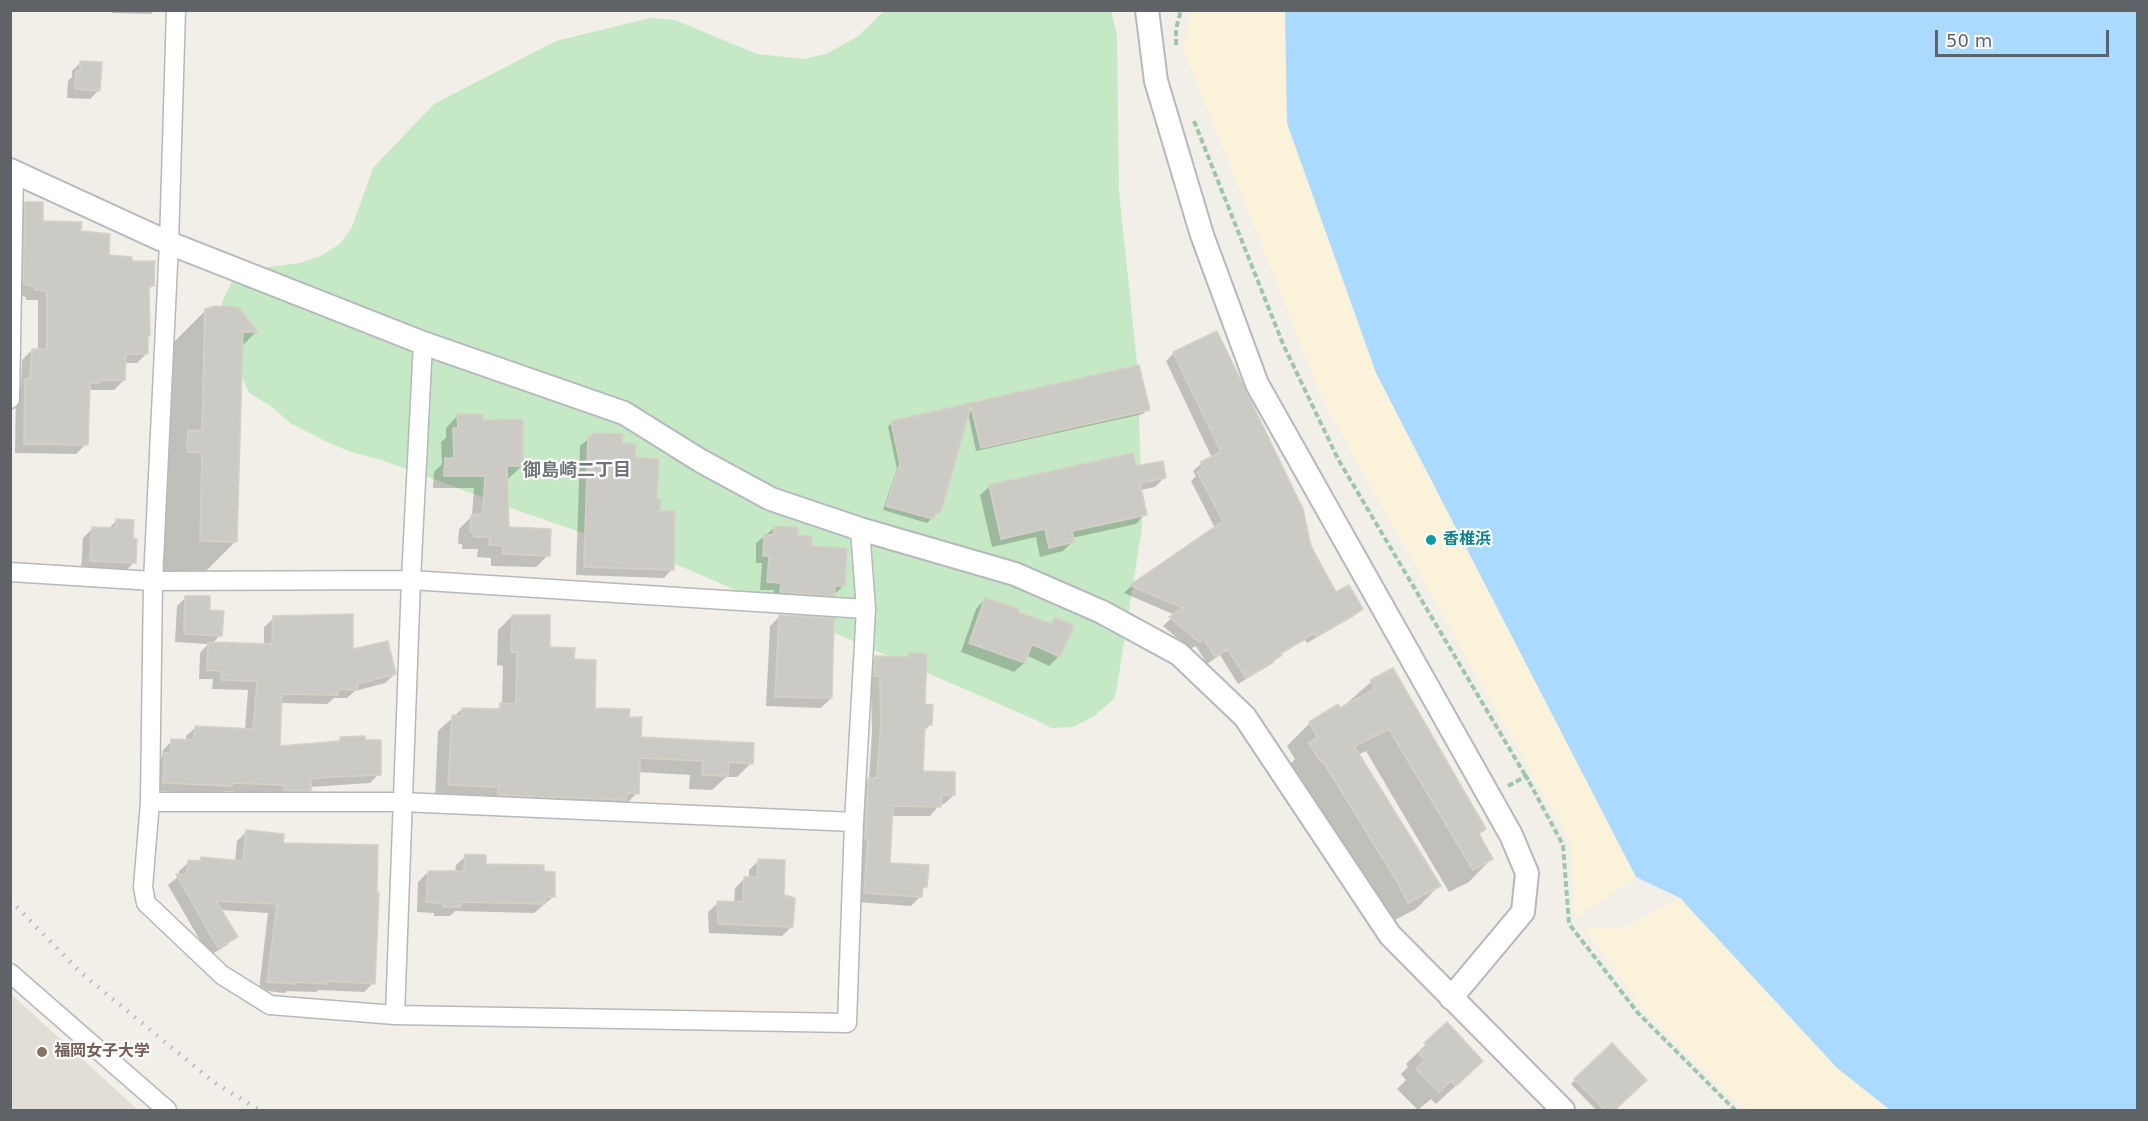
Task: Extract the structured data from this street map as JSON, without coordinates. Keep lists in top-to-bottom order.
{
  "districts": ["御島崎二丁目"],
  "places": ["香椎浜", "福岡女子大学"],
  "scale_bar": "50 m"
}
